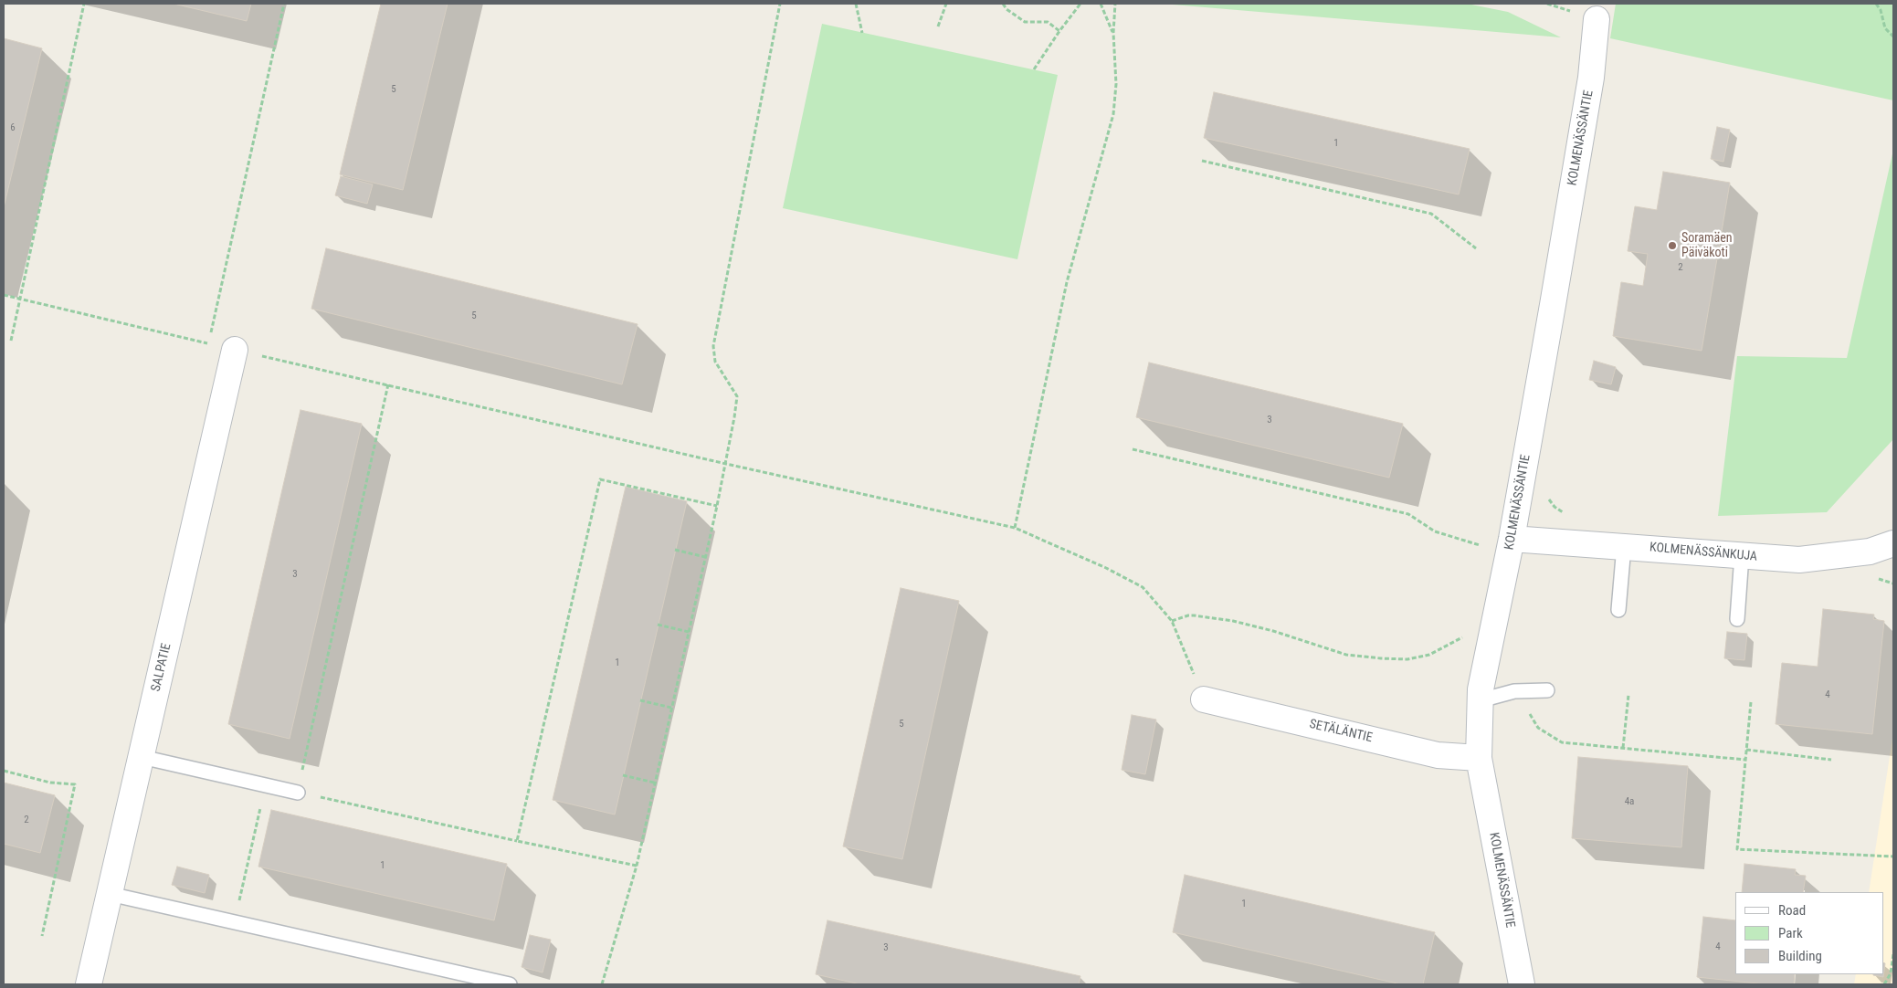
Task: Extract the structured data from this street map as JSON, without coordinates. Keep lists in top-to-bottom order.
{
  "streets": {
    "street": [
      "KOLMENÄSSÄNTIE",
      "KOLMENÄSSÄNKUJA",
      "SALPATIE",
      "SETÄLÄNTIE"
    ]
  },
  "crossings": [
    ["KOLMENÄSSÄNTIE", "KOLMENÄSSÄNKUJA"],
    ["KOLMENÄSSÄNTIE", "SETÄLÄNTIE"]
  ],
  "places": ["Soramäen Päiväkoti"],
  "house_numbers": [
    "5",
    "6",
    "1",
    "2",
    "5",
    "3",
    "3",
    "1",
    "4",
    "5",
    "4a",
    "2",
    "1",
    "1",
    "4",
    "3"
  ],
  "legend": ["Road", "Park", "Building"]
}
